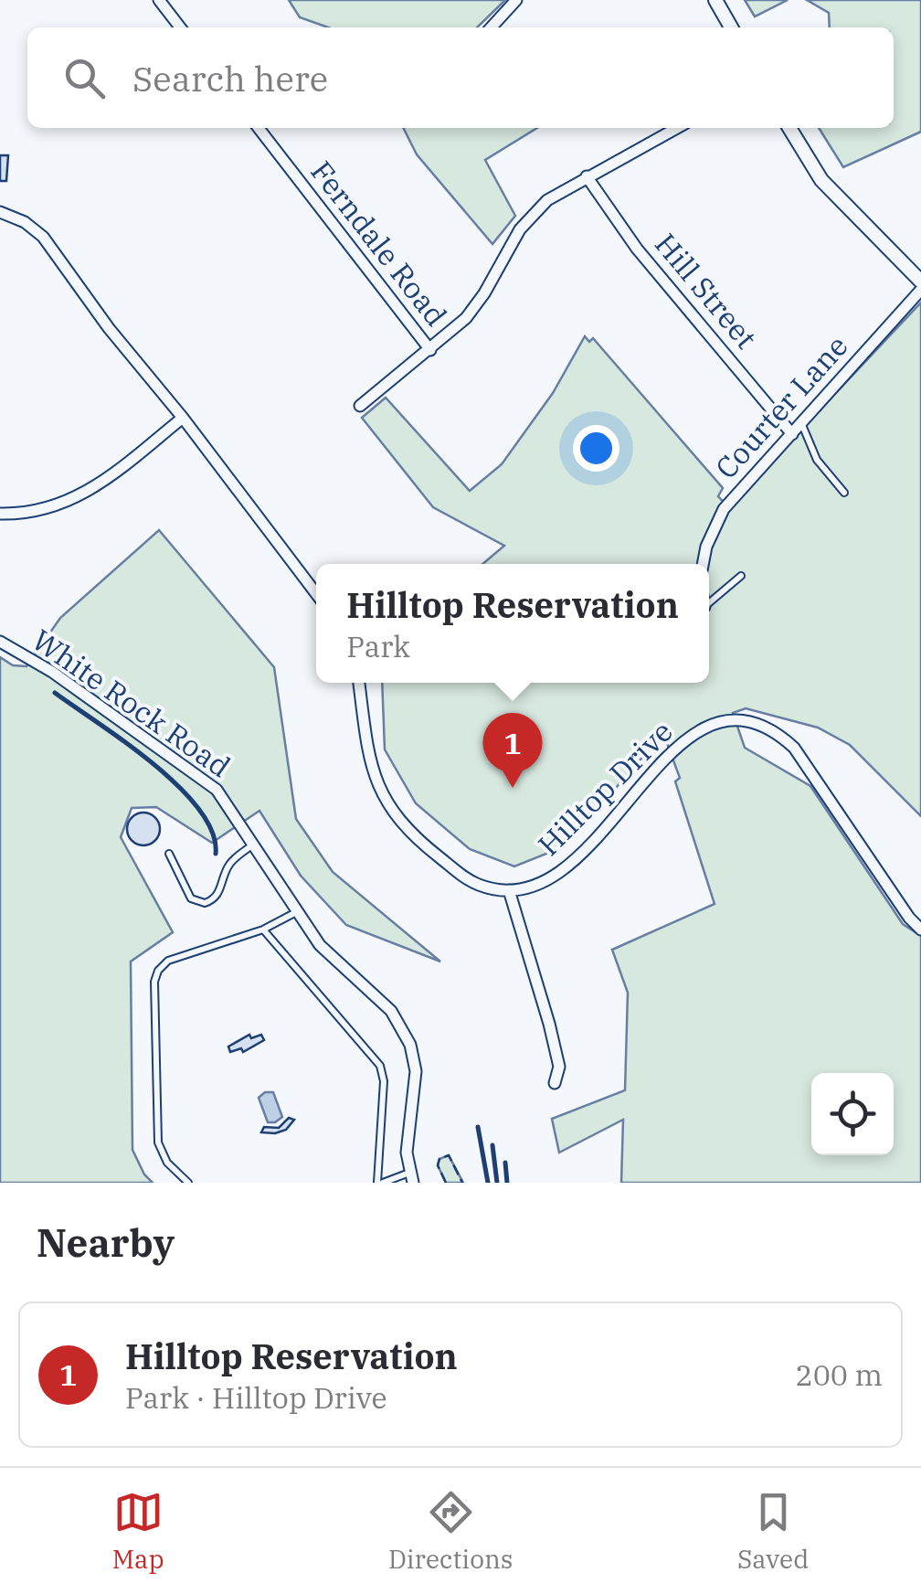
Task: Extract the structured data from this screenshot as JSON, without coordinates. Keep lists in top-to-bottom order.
{
  "streets": {
    "street": [
      "Ferndale Road",
      "Hill Street",
      "Courter Lane",
      "White Rock Road",
      "Hilltop Drive"
    ]
  },
  "crossings": [
    ["Hill Street", "Courter Lane"]
  ],
  "page": {
    "search": "Search here",
    "popup": ["Hilltop Reservation", "Park"],
    "pins": "1",
    "heading": "Nearby",
    "list": [
      {
        "mark": "1",
        "name": "Hilltop Reservation",
        "note": "Park · Hilltop Drive",
        "value": "200 m"
      }
    ],
    "nav": ["Map", "Directions", "Saved"]
  }
}
